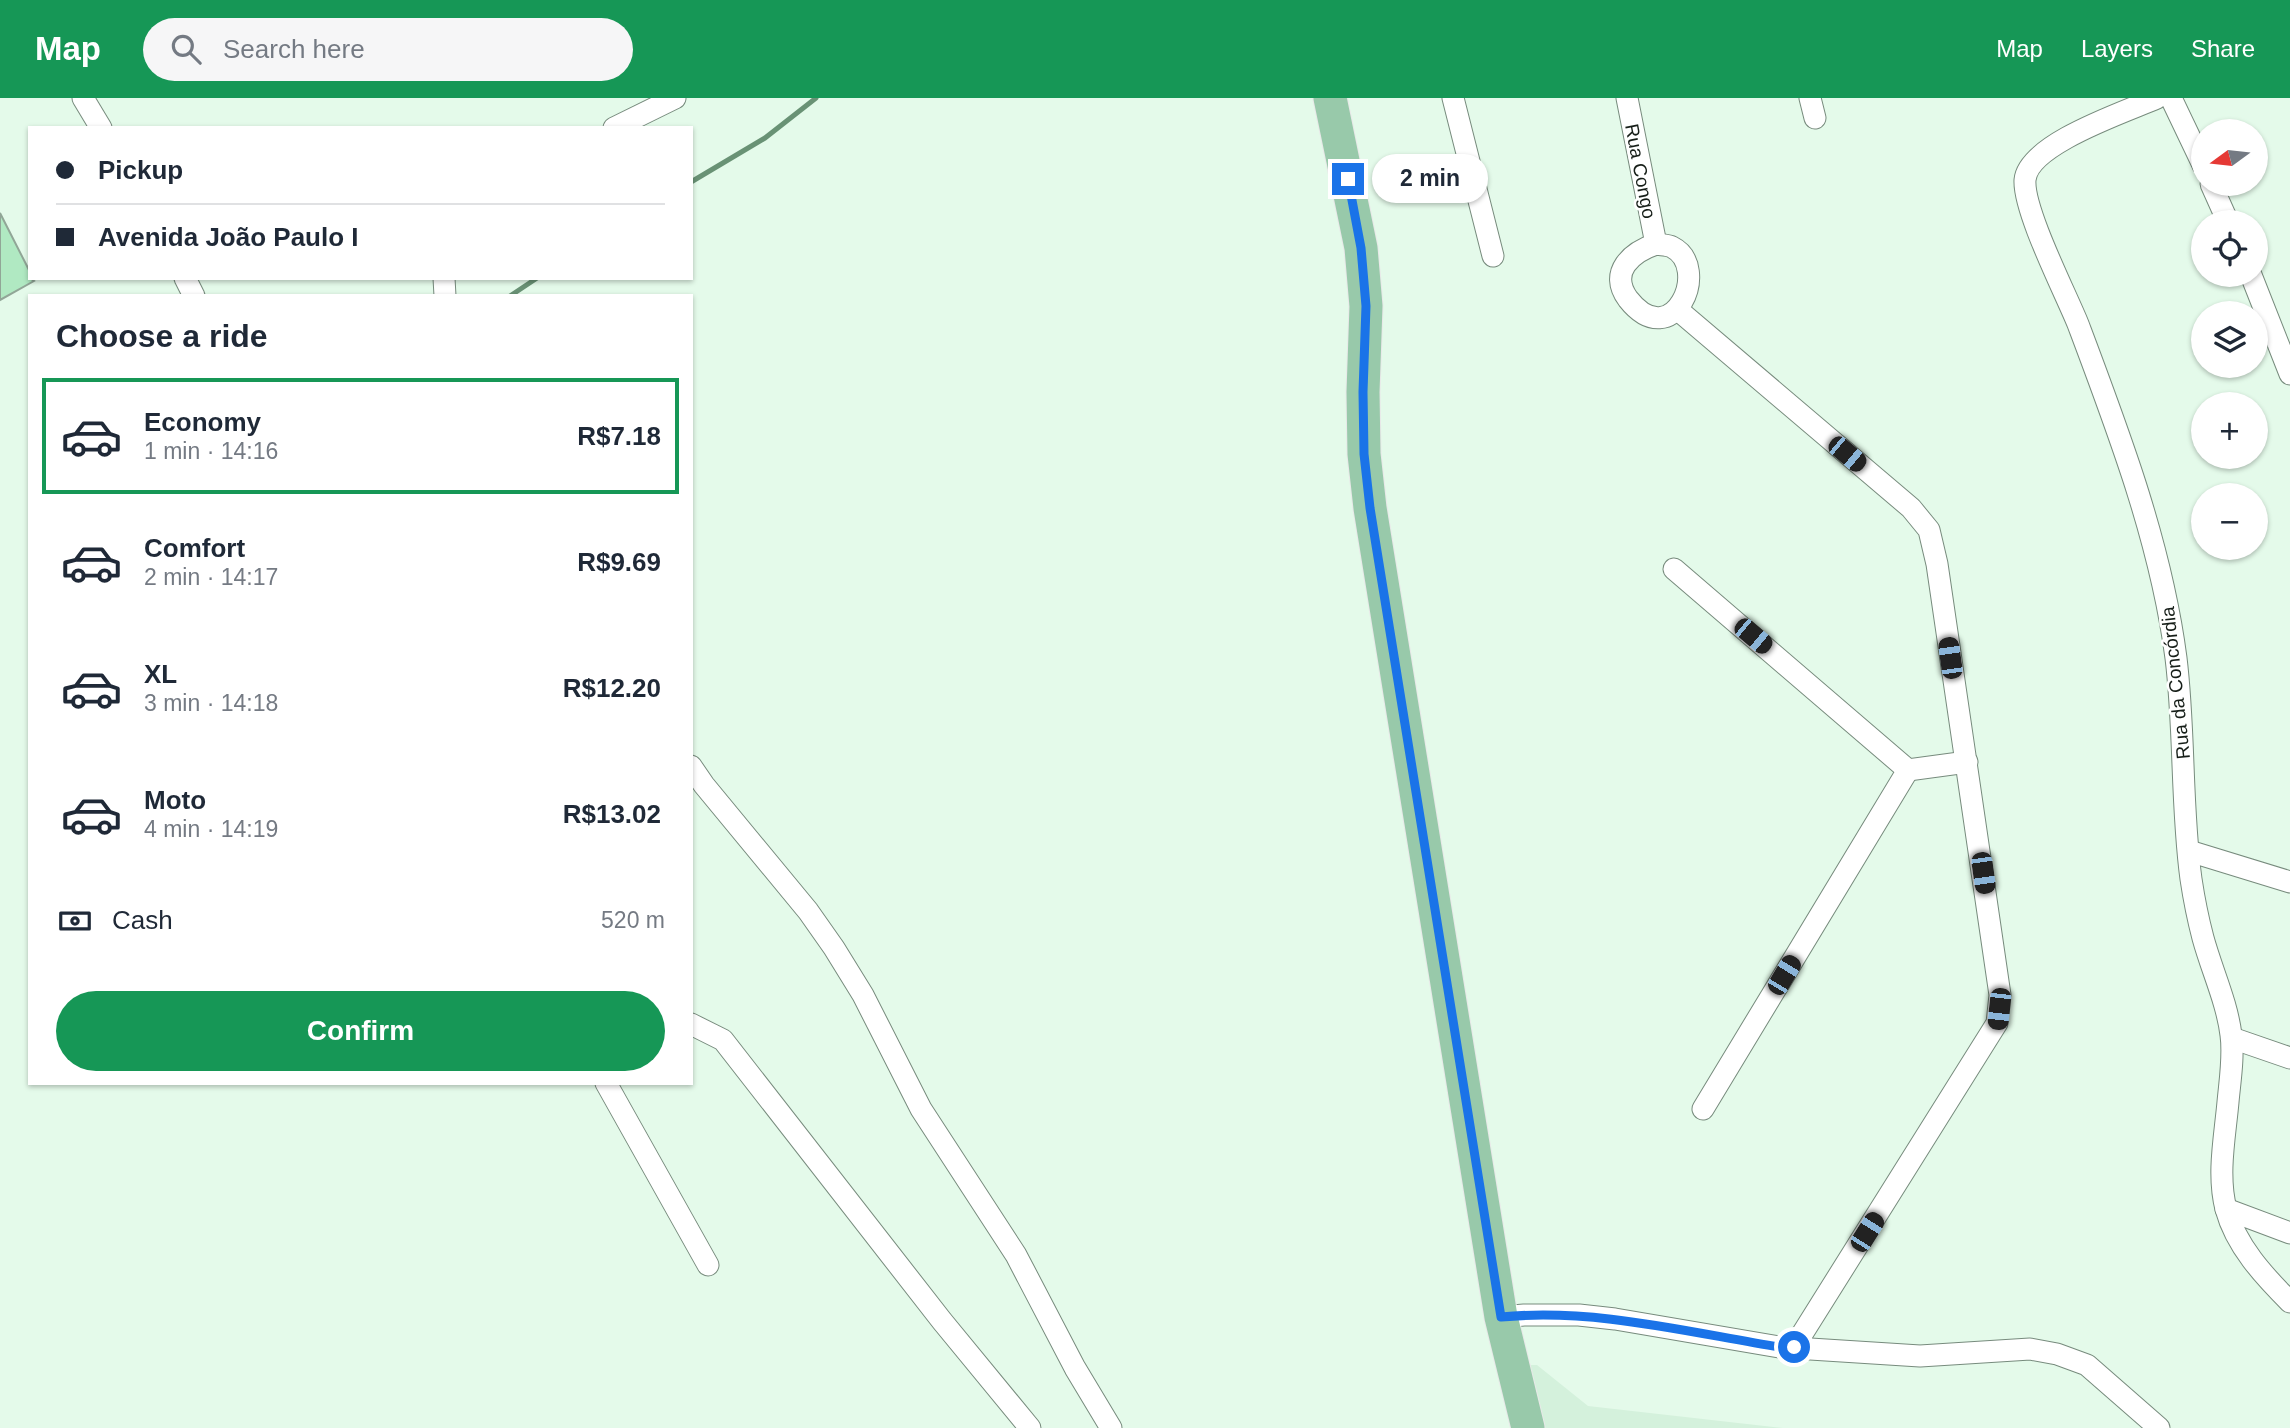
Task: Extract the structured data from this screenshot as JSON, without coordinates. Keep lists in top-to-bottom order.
{
  "streets": {
    "street": ["Rua Congo", "Rua da Concórdia"]
  },
  "north": "left",
  "page": {
    "header": "Map",
    "search": "Search here",
    "nav": ["Map", "Layers", "Share"],
    "map_buttons": ["+", "−"],
    "banner": ["Pickup", "Avenida João Paulo I"],
    "bubble": "2 min",
    "heading": "Choose a ride",
    "list": [
      {
        "name": "Economy",
        "note": "1 min · 14:16",
        "value": "R$7.18"
      },
      {
        "name": "Comfort",
        "note": "2 min · 14:17",
        "value": "R$9.69"
      },
      {
        "name": "XL",
        "note": "3 min · 14:18",
        "value": "R$12.20"
      },
      {
        "name": "Moto",
        "note": "4 min · 14:19",
        "value": "R$13.02"
      }
    ],
    "pay": ["Cash", "520 m"],
    "buttons": "Confirm"
  }
}
